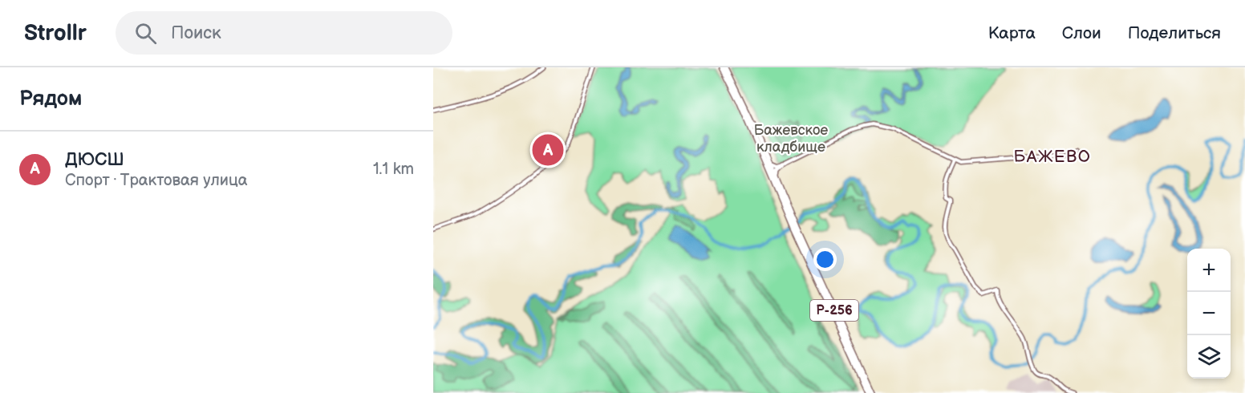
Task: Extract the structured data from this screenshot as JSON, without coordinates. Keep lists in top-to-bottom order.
{
  "streets": {
    "highway": ["Р-256"]
  },
  "districts": ["БАЖЕВО"],
  "parks": ["Бажевское кладбище"],
  "page": {
    "header": "Strollr",
    "search": "Поиск",
    "nav": ["Карта", "Слои", "Поделиться"],
    "heading": "Рядом",
    "list": [
      {
        "mark": "A",
        "name": "ДЮСШ",
        "note": "Спорт · Трактовая улица",
        "value": "1.1 km"
      }
    ],
    "pins": "A",
    "map_buttons": ["+", "−"]
  }
}
